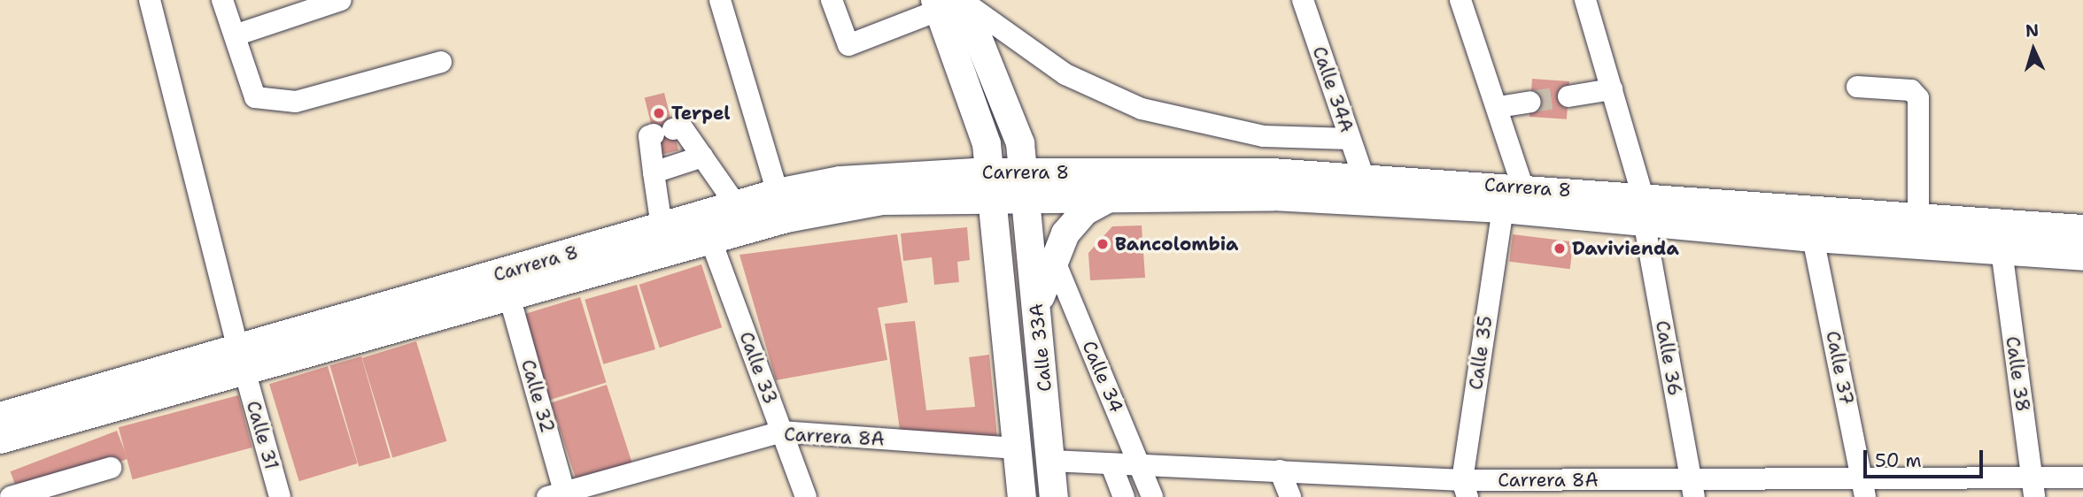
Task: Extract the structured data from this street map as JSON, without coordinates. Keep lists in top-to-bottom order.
{
  "streets": {
    "main road": ["Carrera 8", "Calle 33A"],
    "street": [
      "Calle 34A",
      "Calle 35",
      "Calle 36",
      "Calle 33",
      "Calle 37",
      "Calle 38",
      "Calle 34",
      "Calle 32",
      "Calle 31",
      "Carrera 8A"
    ]
  },
  "crossings": [
    ["Calle 34A", "Carrera 8"],
    ["Carrera 8", "Calle 33A"],
    ["Carrera 8", "Calle 35"],
    ["Carrera 8", "Calle 36"],
    ["Carrera 8", "Calle 33"],
    ["Carrera 8", "Calle 37"],
    ["Carrera 8", "Calle 38"],
    ["Carrera 8", "Calle 32"],
    ["Carrera 8", "Calle 31"],
    ["Calle 33A", "Carrera 8A"],
    ["Calle 35", "Carrera 8A"],
    ["Calle 36", "Carrera 8A"],
    ["Calle 33", "Carrera 8A"],
    ["Calle 37", "Carrera 8A"],
    ["Calle 38", "Carrera 8A"],
    ["Calle 34", "Carrera 8A"],
    ["Calle 32", "Carrera 8A"]
  ],
  "places": ["Terpel", "Bancolombia", "Davivienda"],
  "scale_bar": "50 m",
  "north": "top"
}
